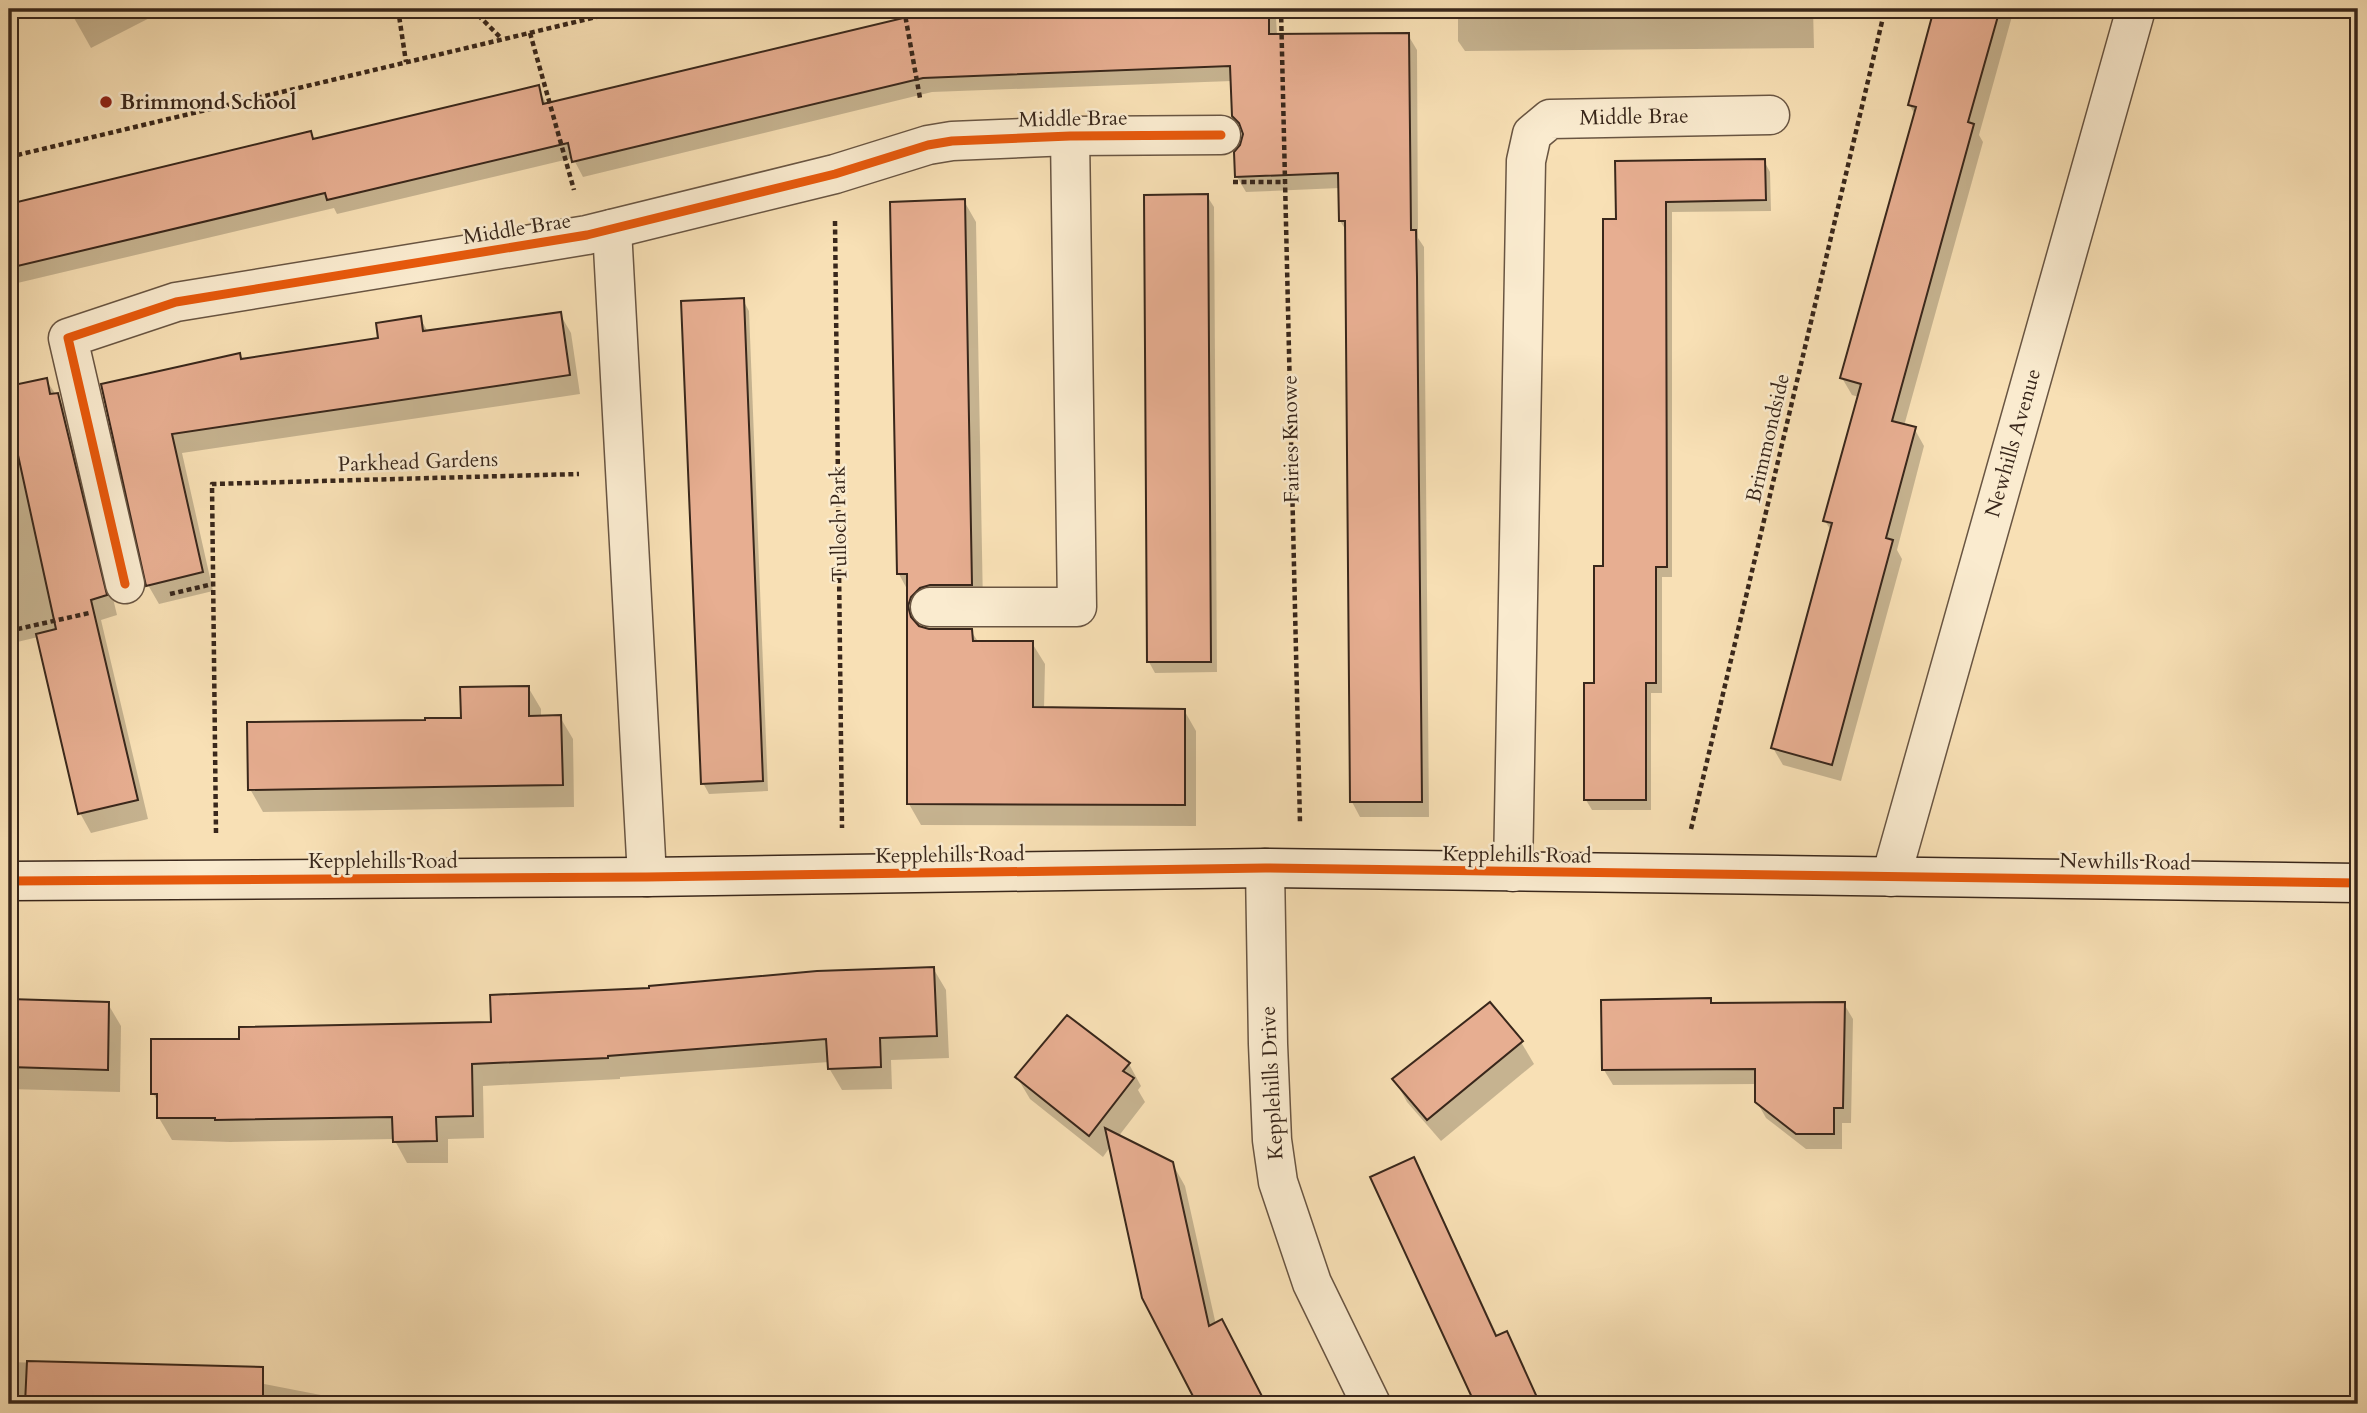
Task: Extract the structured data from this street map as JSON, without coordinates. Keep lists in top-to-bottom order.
{
  "streets": {
    "street": [
      "Middle Brae",
      "Newhills Avenue",
      "Kepplehills Road",
      "Newhills Road",
      "Kepplehills Drive"
    ],
    "path": [
      "Brimmondside",
      "Fairies Knowe",
      "Parkhead Gardens",
      "Tulloch Park"
    ]
  },
  "crossings": [
    ["Middle Brae", "Tulloch Park"],
    ["Middle Brae", "Kepplehills Road"],
    ["Brimmondside", "Kepplehills Road"],
    ["Fairies Knowe", "Kepplehills Road"],
    ["Fairies Knowe", "Kepplehills Drive"],
    ["Newhills Avenue", "Kepplehills Road"],
    ["Newhills Avenue", "Newhills Road"],
    ["Parkhead Gardens", "Kepplehills Road"],
    ["Tulloch Park", "Kepplehills Road"],
    ["Kepplehills Road", "Newhills Road"],
    ["Kepplehills Road", "Kepplehills Drive"]
  ],
  "places": ["Brimmond School"]
}
